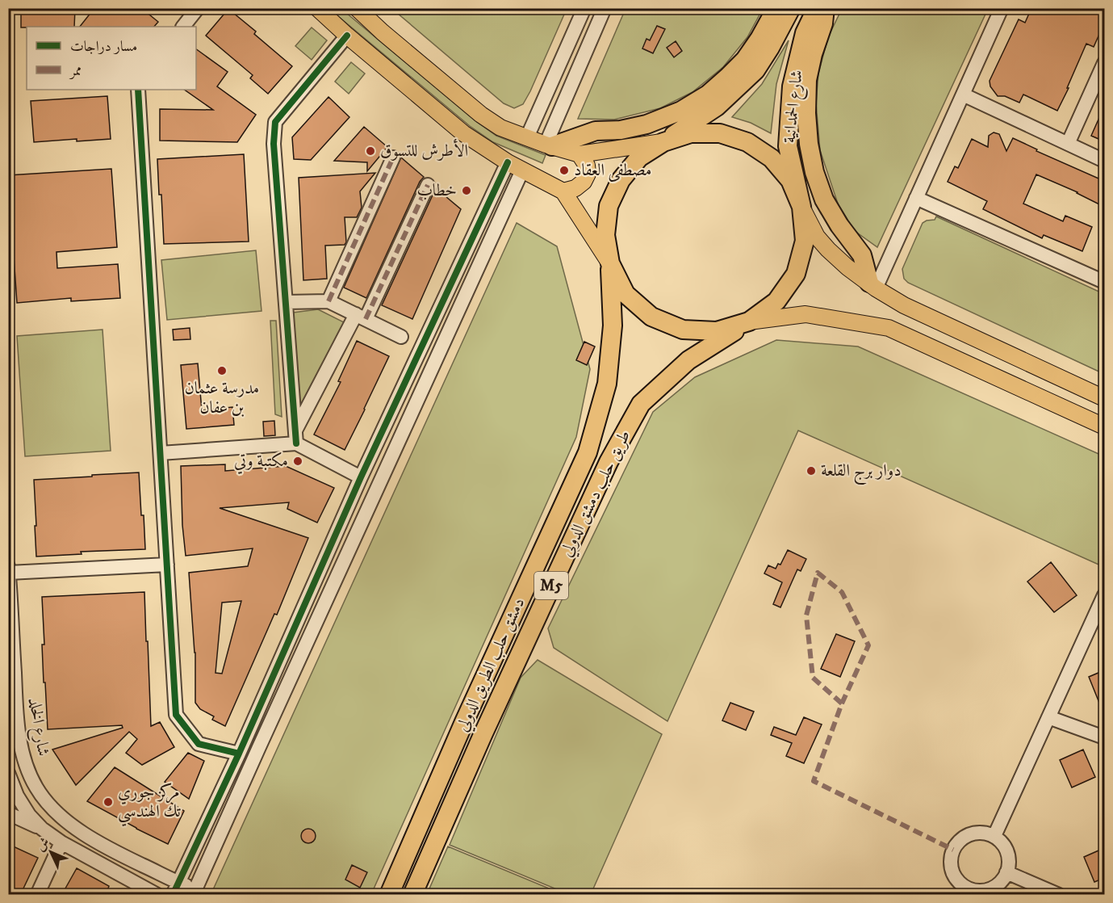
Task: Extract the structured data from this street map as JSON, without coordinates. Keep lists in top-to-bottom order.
{
  "streets": {
    "highway": [
      "شارع الحمدانية",
      "طريق حلب دمشق الدولي",
      "M5",
      "دمشق حلب الطريق الدولي"
    ],
    "street": ["شارع الخلد"]
  },
  "crossings": [
    ["شارع الحمدانية", "طريق حلب دمشق الدولي"]
  ],
  "places": [
    "الأطرش للتسوق",
    "مصطفى العقاد",
    "خطاب",
    "مدرسة عثمان بن عفان",
    "مكتبة وتي",
    "دوار برج القلعة",
    "مركز جوري تك الهندسي"
  ],
  "legend": ["مسار دراجات", "ممر"],
  "north": "top left"
}
